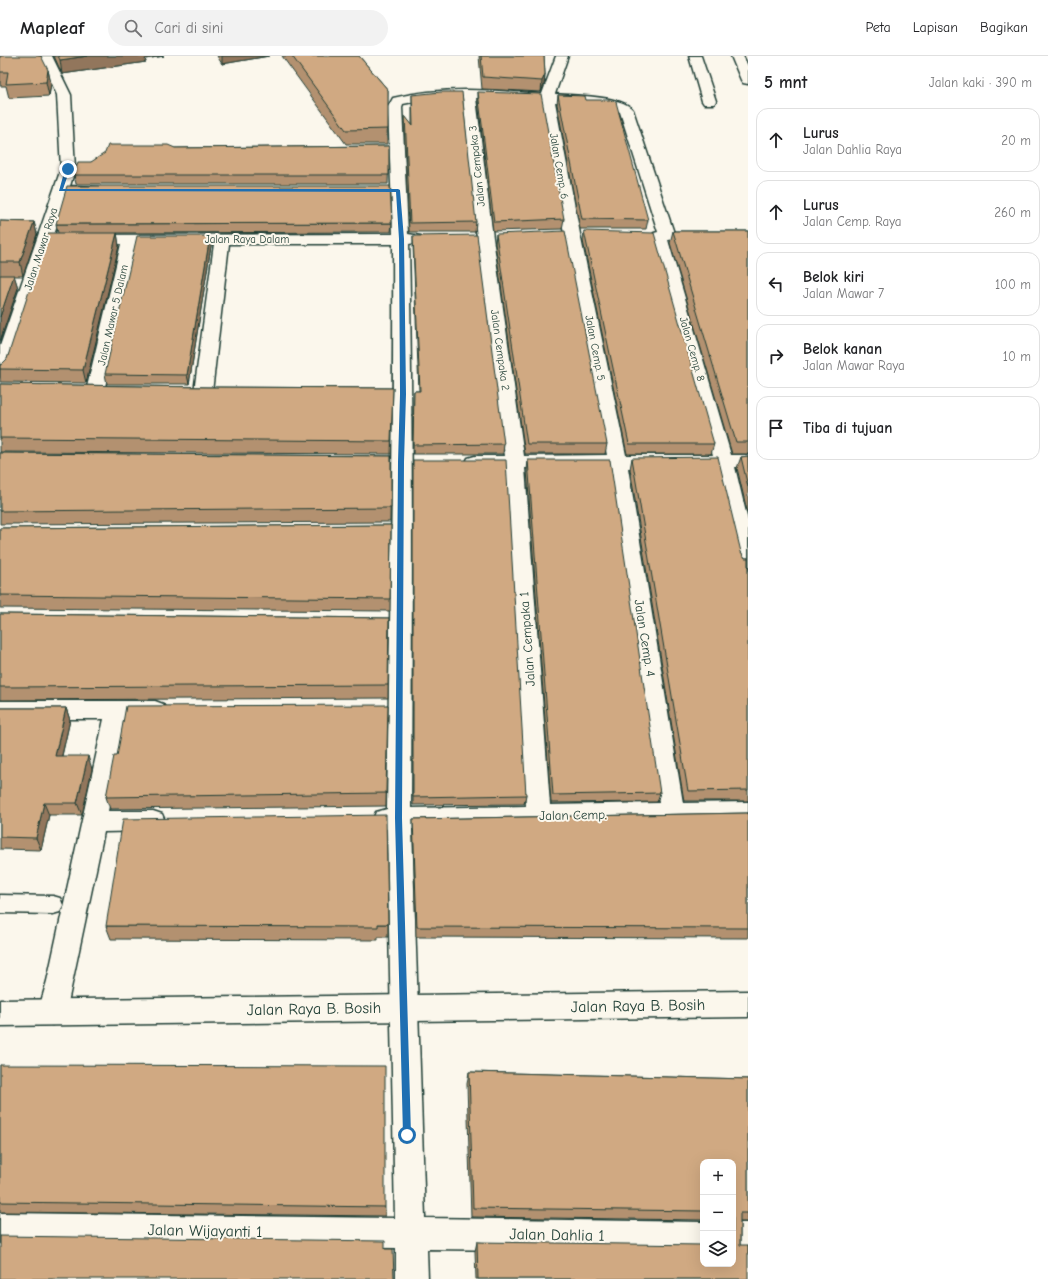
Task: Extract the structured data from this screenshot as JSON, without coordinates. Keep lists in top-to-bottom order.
{
  "streets": {
    "street": [
      "Jalan Cempaka 3",
      "Jalan Cemp. 6",
      "Jalan Raya Dalam",
      "Jalan Mawar Raya",
      "Jalan Mawar 5 Dalam",
      "Jalan Cemp. 5",
      "Jalan Cemp. 8",
      "Jalan Cempaka 2",
      "Jalan Cemp. 4",
      "Jalan Cempaka 1",
      "Jalan Cemp.",
      "Jalan Raya B. Bosih",
      "Jalan Wijayanti 1",
      "Jalan Dahlia 1"
    ]
  },
  "crossings": [
    ["Jalan Cempaka 3", "Jalan Cempaka 2"],
    ["Jalan Cemp. 6", "Jalan Cemp. 5"],
    ["Jalan Cemp. 6", "Jalan Cemp. 8"],
    ["Jalan Raya Dalam", "Jalan Mawar Raya"],
    ["Jalan Raya Dalam", "Jalan Mawar 5 Dalam"],
    ["Jalan Cemp. 5", "Jalan Cemp. 4"],
    ["Jalan Cempaka 2", "Jalan Cempaka 1"],
    ["Jalan Cemp. 4", "Jalan Cemp."],
    ["Jalan Cempaka 1", "Jalan Cemp."],
    ["Jalan Wijayanti 1", "Jalan Dahlia 1"]
  ],
  "page": {
    "header": "Mapleaf",
    "search": "Cari di sini",
    "nav": ["Peta", "Lapisan", "Bagikan"],
    "heading": ["5 mnt", "Jalan kaki · 390 m"],
    "list": [
      ["Lurus", "Jalan Dahlia Raya", "20 m"],
      ["Lurus", "Jalan Cemp. Raya", "260 m"],
      ["Belok kiri", "Jalan Mawar 7", "100 m"],
      ["Belok kanan", "Jalan Mawar Raya", "10 m"],
      "Tiba di tujuan"
    ],
    "map_buttons": ["+", "−"]
  }
}
